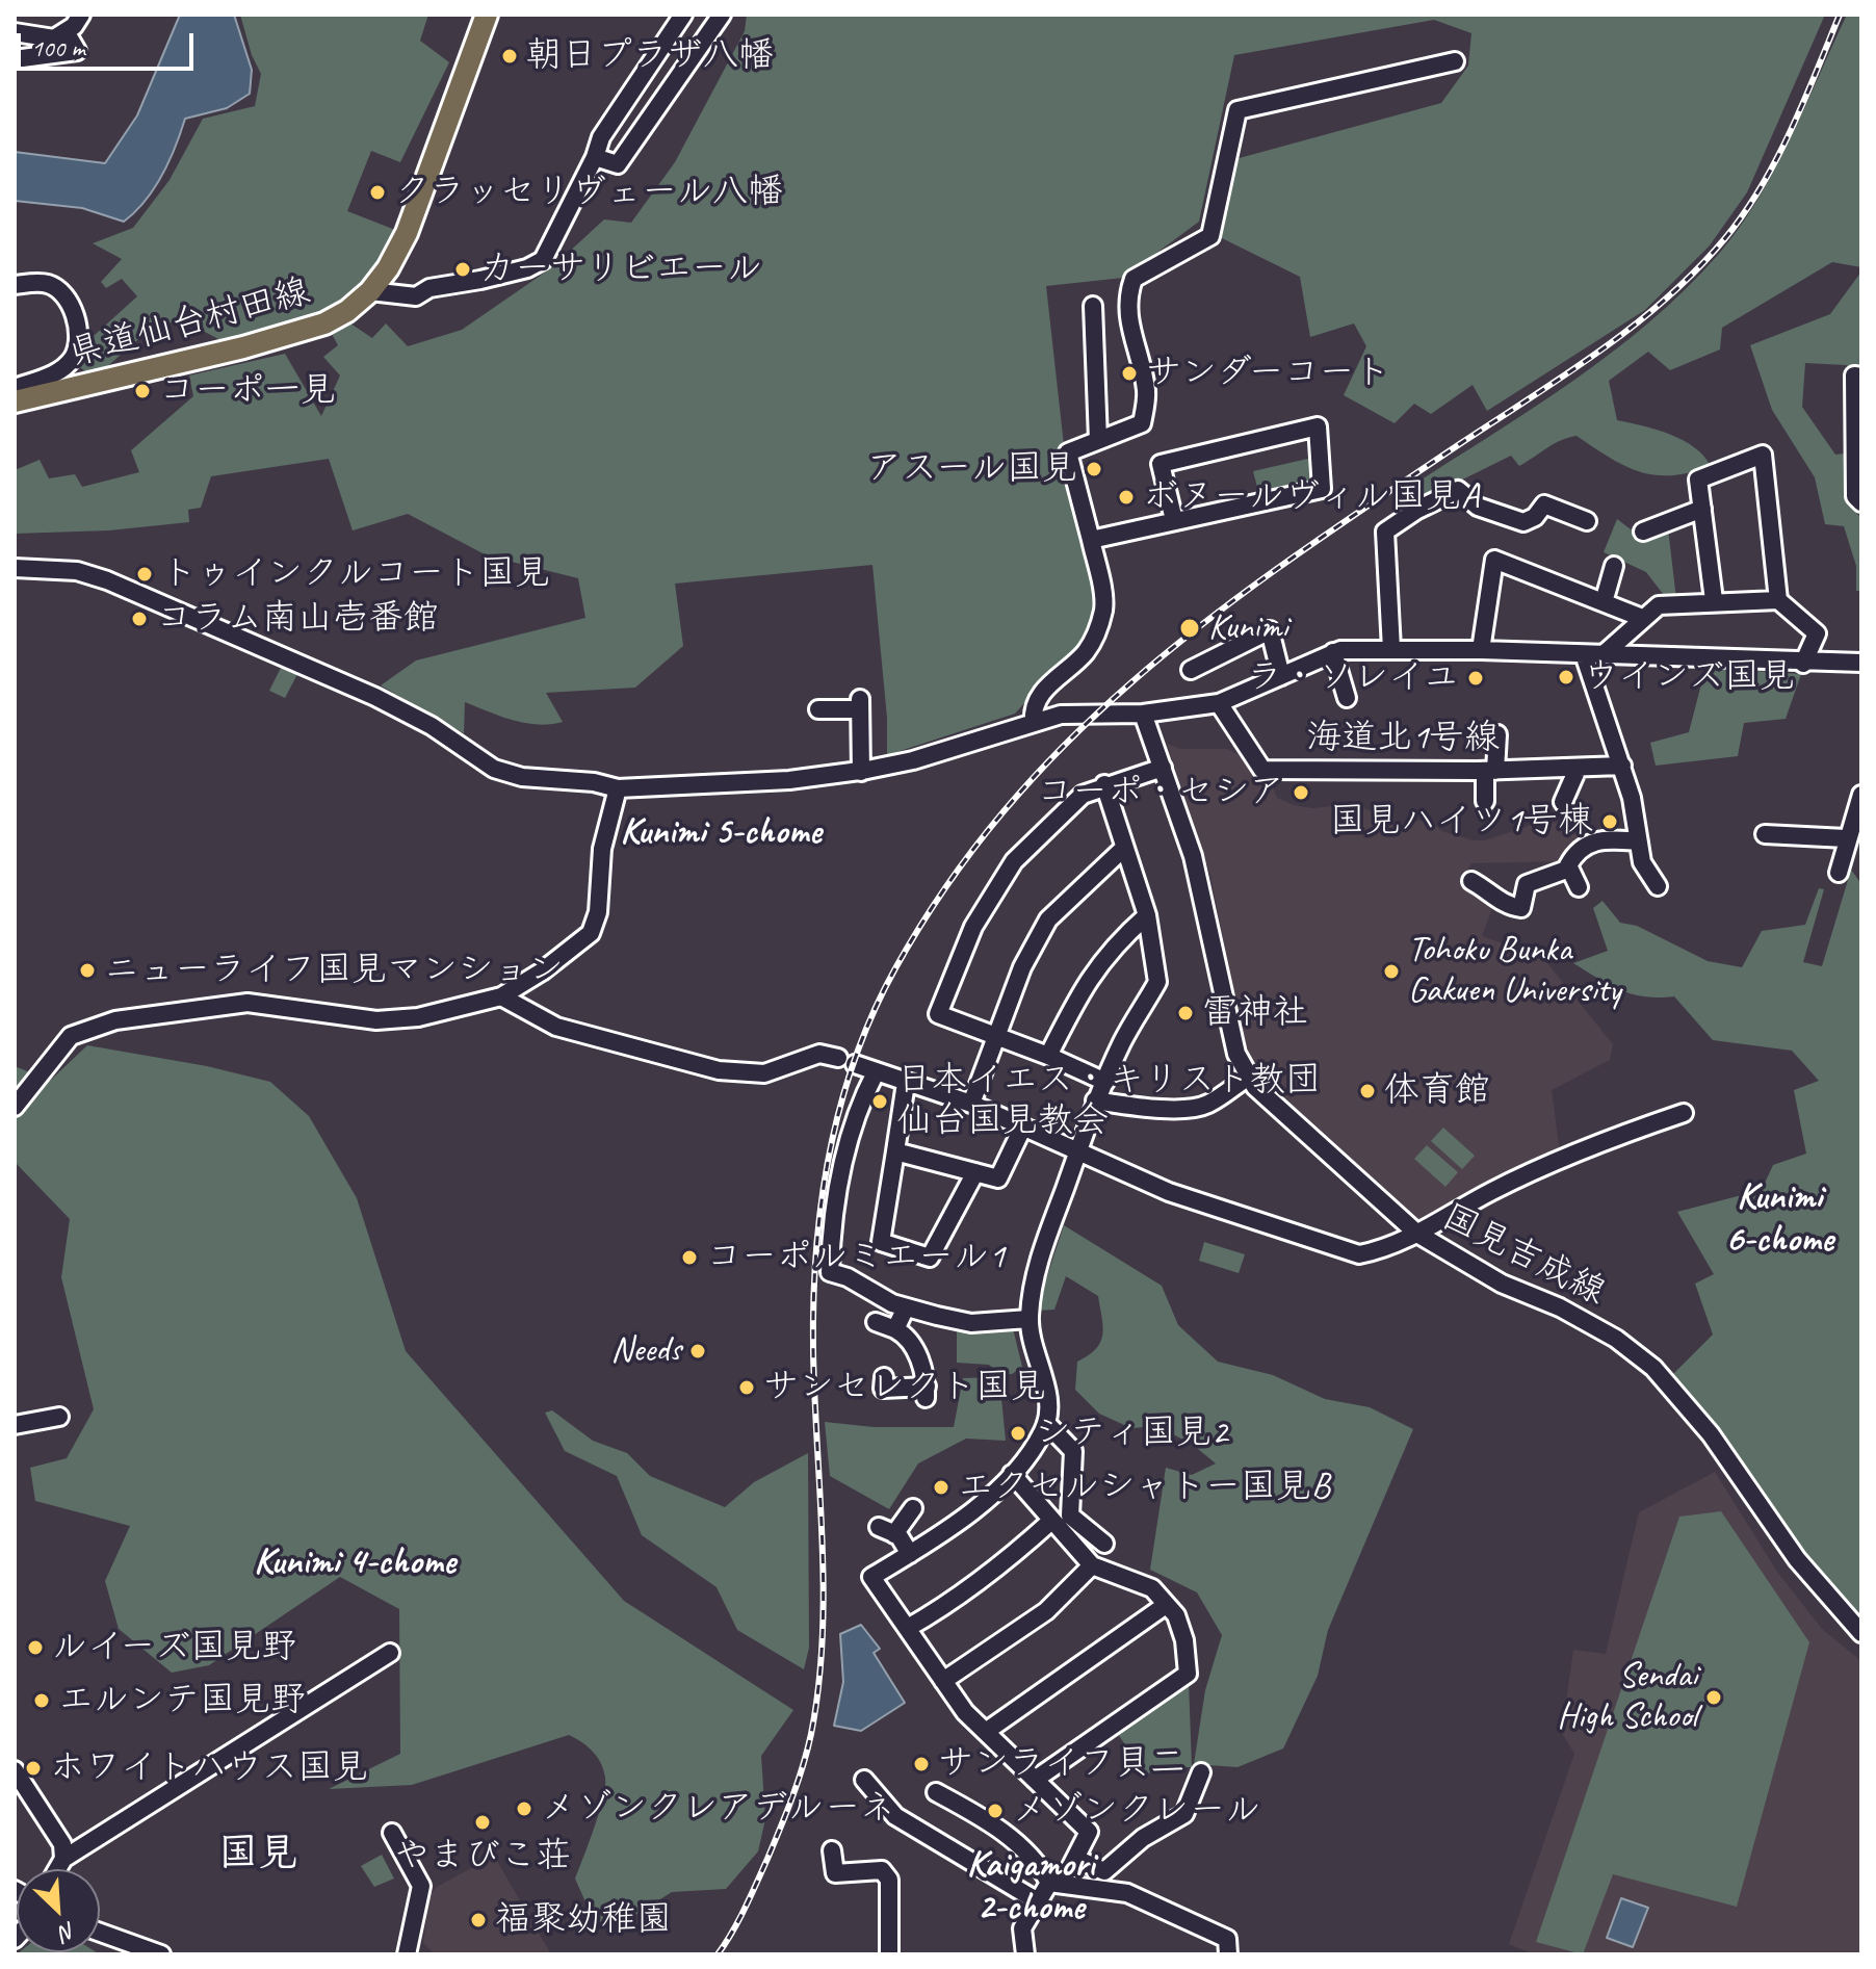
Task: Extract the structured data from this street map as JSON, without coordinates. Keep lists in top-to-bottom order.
{
  "streets": {
    "main road": ["県道仙台村田線"],
    "street": ["海道北1号線", "国見吉成線"]
  },
  "districts": [
    "Kunimi 5-chome",
    "Kunimi 6-chome",
    "Kunimi 4-chome",
    "国見",
    "Kaigamori 2-chome"
  ],
  "places": [
    "朝日プラザ八幡",
    "クラッセリヴェール八幡",
    "カーサリビエール",
    "サンダーコート",
    "コーポ一見",
    "アスール国見",
    "ボヌールヴィル国見A",
    "トゥインクルコート国見",
    "コラム南山壱番館",
    "Kunimi",
    "ウインズ国見",
    "ラ・ソレイユ",
    "コーポ・セシア",
    "国見ハイツ1号棟",
    "ニューライフ国見マンション",
    "Tohoku Bunka Gakuen University",
    "雷神社",
    "体育館",
    "日本イエス・キリスト教団 仙台国見教会",
    "コーポルミエール1",
    "Needs",
    "サンセレクト国見",
    "シティ国見2",
    "エクセルシャトー国見B",
    "ルイーズ国見野",
    "Sendai High School",
    "エルンテ国見野",
    "サンライフ貝二",
    "ホワイトハウス国見",
    "メゾンクレアデルーネ",
    "メゾンクレール",
    "やまびこ荘",
    "福聚幼稚園"
  ],
  "scale_bar": "100 m",
  "north": "bottom right"
}
